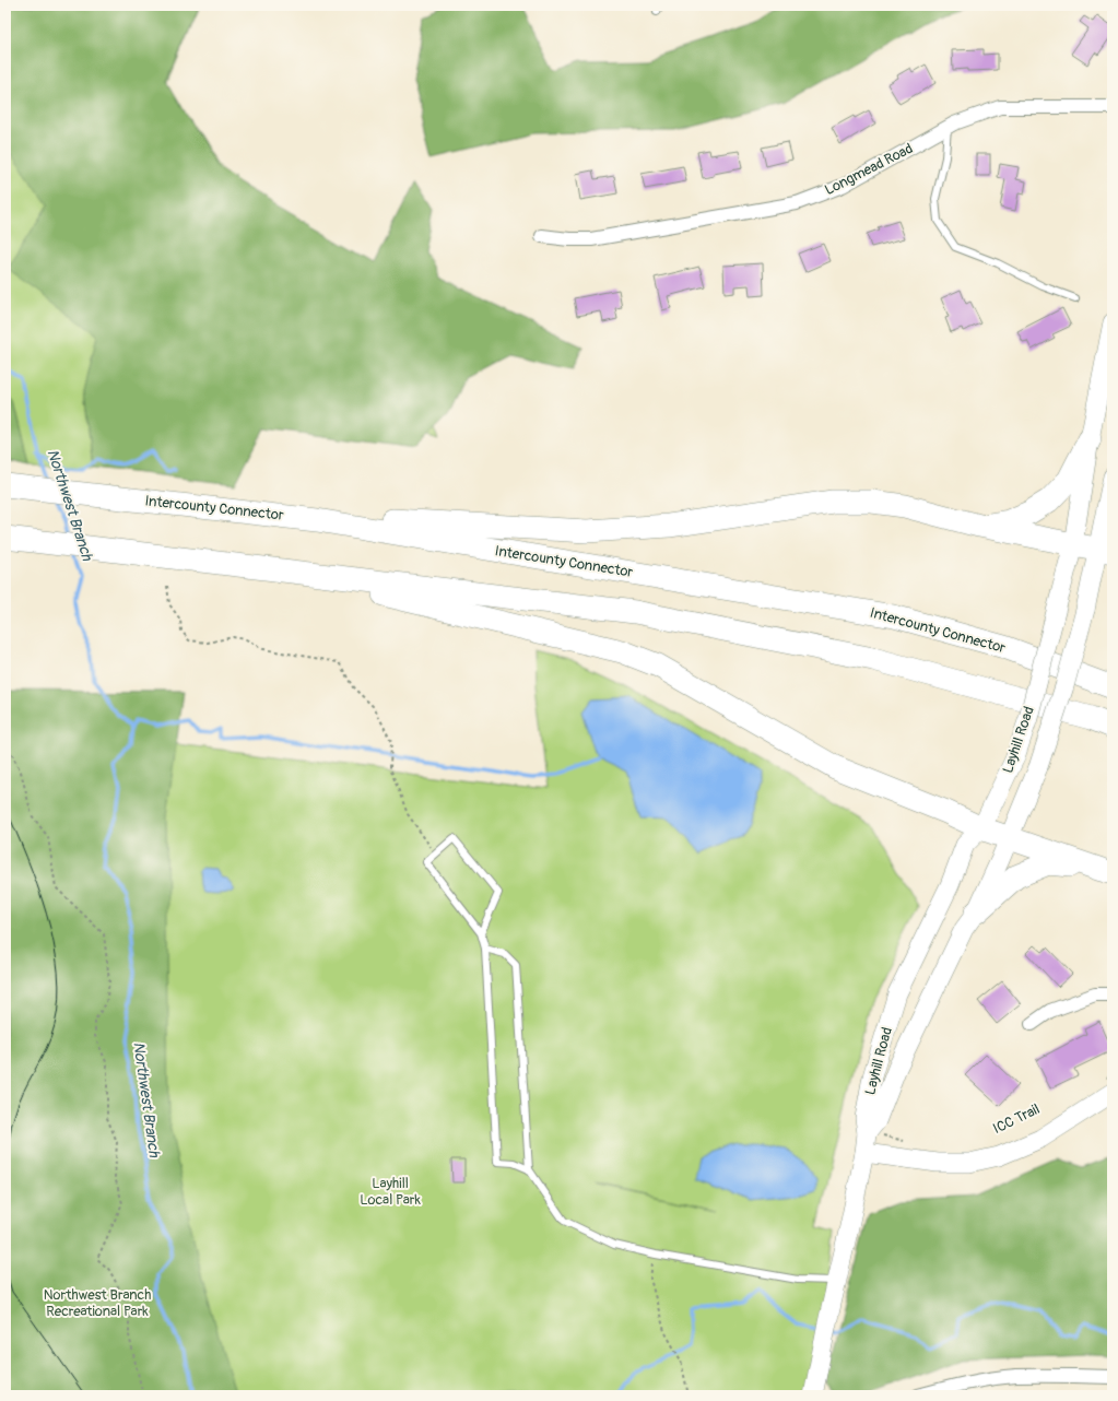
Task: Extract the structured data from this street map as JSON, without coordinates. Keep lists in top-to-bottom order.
{
  "streets": {
    "highway": ["Intercounty Connector"],
    "main road": ["Layhill Road"],
    "street": ["Longmead Road"]
  },
  "water": ["Northwest Branch"],
  "parks": ["Layhill Local Park", "Northwest Branch Recreational Park"]
}
